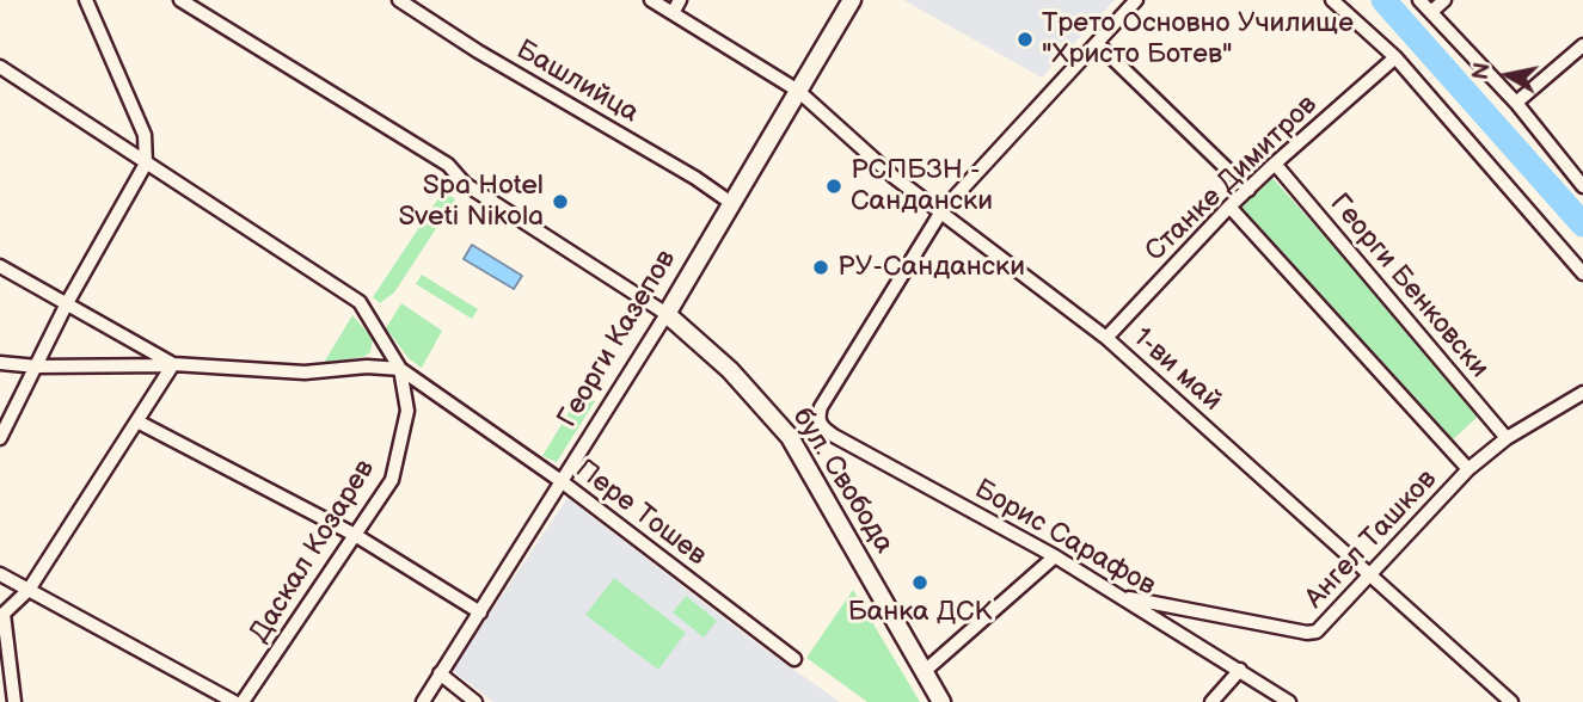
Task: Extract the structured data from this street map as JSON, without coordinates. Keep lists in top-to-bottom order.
{
  "streets": {
    "street": [
      "Башлийца",
      "Станке Димитров",
      "Георги Бенковски",
      "Георги Казепов",
      "1-ви май",
      "бул. Свобода",
      "Пере Тошев",
      "Борис Сарафов",
      "Ангел Ташков",
      "Даскал Козарев"
    ]
  },
  "crossings": [
    ["Башлийца", "Георги Казепов"],
    ["Станке Димитров", "Георги Бенковски"],
    ["Станке Димитров", "1-ви май"],
    ["Георги Бенковски", "Ангел Ташков"],
    ["Георги Казепов", "1-ви май"],
    ["Георги Казепов", "бул. Свобода"],
    ["Георги Казепов", "Пере Тошев"],
    ["1-ви май", "Борис Сарафов"],
    ["1-ви май", "Ангел Ташков"],
    ["Пере Тошев", "Даскал Козарев"],
    ["Борис Сарафов", "Ангел Ташков"]
  ],
  "places": [
    "Трето Основно Училище \"Христо Ботев\"",
    "РСПБЗН - Сандански",
    "Spa Hotel Sveti Nikola",
    "РУ-Сандански",
    "Банка ДСК"
  ],
  "north": "left"
}
